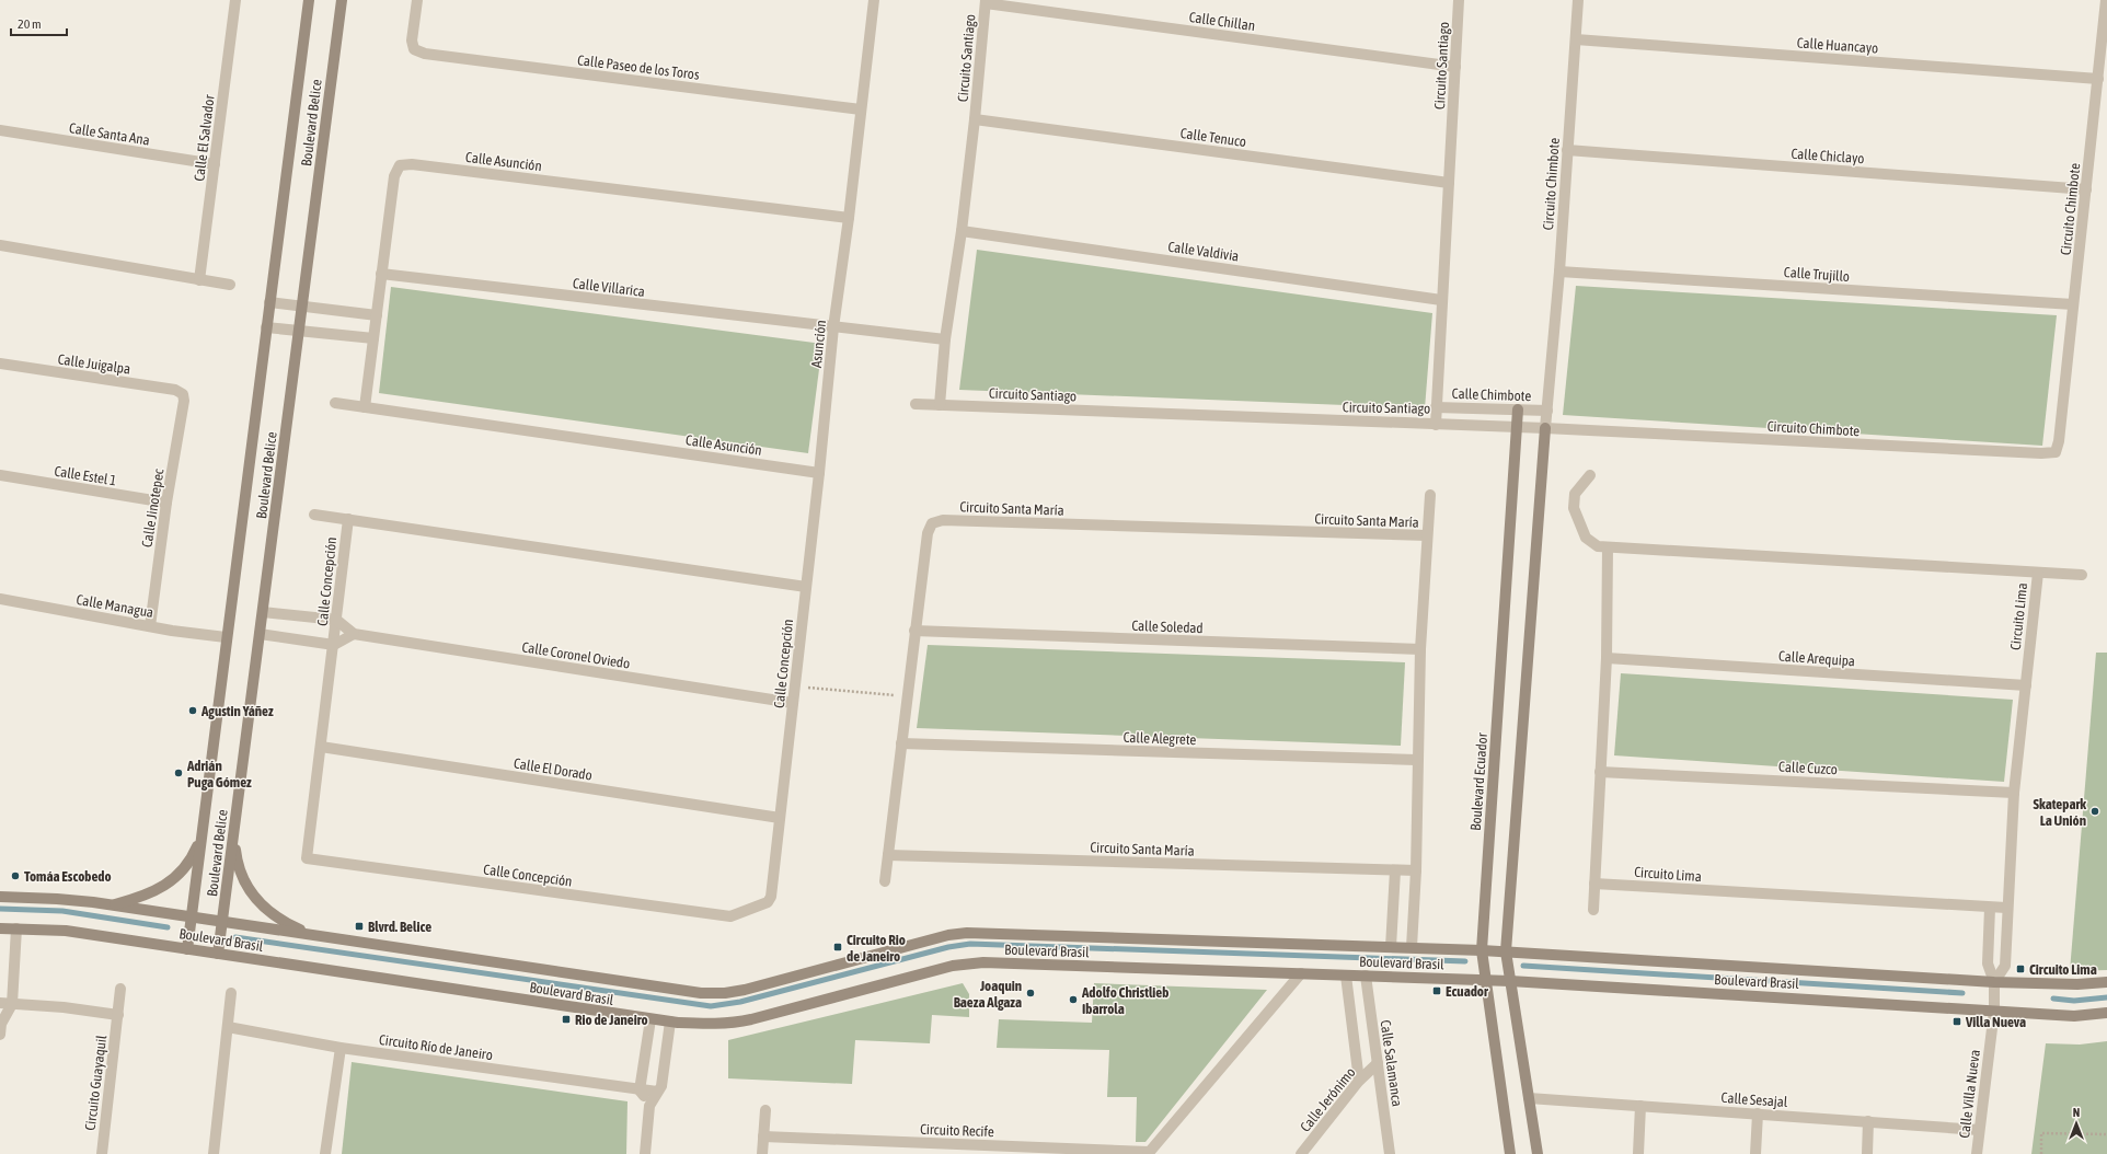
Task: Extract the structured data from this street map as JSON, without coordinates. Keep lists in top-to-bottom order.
{
  "streets": {
    "main road": ["Boulevard Belice", "Boulevard Ecuador", "Boulevard Brasil"],
    "street": [
      "Calle Chillan",
      "Calle Huancayo",
      "Circuito Santiago",
      "Calle Paseo de los Toros",
      "Calle Santa Ana",
      "Calle Tenuco",
      "Calle El Salvador",
      "Calle Chiclayo",
      "Calle Asunción",
      "Circuito Chimbote",
      "Calle Valdivia",
      "Calle Trujillo",
      "Calle Villarica",
      "Asunción",
      "Calle Juigalpa",
      "Calle Chimbote",
      "Calle Estel 1",
      "Calle Jinotepec",
      "Circuito Santa María",
      "Calle Concepción",
      "Calle Managua",
      "Circuito Lima",
      "Calle Soledad",
      "Calle Coronel Oviedo",
      "Calle Arequipa",
      "Calle Alegrete",
      "Calle Cuzco",
      "Calle El Dorado",
      "Circuito Río de Janeiro",
      "Calle Salamanca",
      "Circuito Guayaquil",
      "Calle Villa Nueva",
      "Calle Jerónimo",
      "Calle Sesajal",
      "Circuito Recife"
    ]
  },
  "crossings": [
    ["Calle Chillan", "Circuito Santiago"],
    ["Calle Huancayo", "Circuito Chimbote"],
    ["Circuito Santiago", "Calle Tenuco"],
    ["Circuito Santiago", "Calle Valdivia"],
    ["Circuito Santiago", "Calle Villarica"],
    ["Circuito Santiago", "Calle Chimbote"],
    ["Boulevard Belice", "Calle Managua"],
    ["Boulevard Belice", "Boulevard Brasil"],
    ["Calle Santa Ana", "Calle El Salvador"],
    ["Calle Chiclayo", "Circuito Chimbote"],
    ["Calle Asunción", "Calle Villarica"],
    ["Calle Asunción", "Asunción"],
    ["Calle Asunción", "Calle Concepción"],
    ["Circuito Chimbote", "Calle Trujillo"],
    ["Circuito Chimbote", "Calle Chimbote"],
    ["Calle Villarica", "Asunción"],
    ["Asunción", "Calle Concepción"],
    ["Calle Juigalpa", "Calle Jinotepec"],
    ["Calle Chimbote", "Boulevard Ecuador"],
    ["Calle Estel 1", "Calle Jinotepec"],
    ["Calle Jinotepec", "Calle Managua"],
    ["Circuito Santa María", "Calle Soledad"],
    ["Circuito Santa María", "Calle Alegrete"],
    ["Circuito Santa María", "Boulevard Brasil"],
    ["Calle Concepción", "Calle Coronel Oviedo"],
    ["Calle Concepción", "Calle El Dorado"],
    ["Circuito Lima", "Calle Arequipa"],
    ["Circuito Lima", "Calle Cuzco"],
    ["Circuito Lima", "Calle Villa Nueva"],
    ["Boulevard Ecuador", "Boulevard Brasil"],
    ["Boulevard Brasil", "Calle Salamanca"],
    ["Boulevard Brasil", "Calle Villa Nueva"],
    ["Boulevard Brasil", "Circuito Recife"],
    ["Calle Salamanca", "Calle Jerónimo"],
    ["Calle Villa Nueva", "Calle Sesajal"]
  ],
  "places": {
    "other": [
      "Agustin Yáñez",
      "Adrián Puga Gómez",
      "Skatepark La Unión",
      "Tomáa Escobedo",
      "Joaquin Baeza Algaza",
      "Adolfo Christlieb Ibarrola"
    ],
    "transit": [
      "Blvrd. Belice",
      "Circuito Rio de Janeiro",
      "Circuito Lima",
      "Ecuador",
      "Rio de Janeiro",
      "Villa Nueva"
    ]
  },
  "scale_bar": "20 m",
  "north": "top"
}
